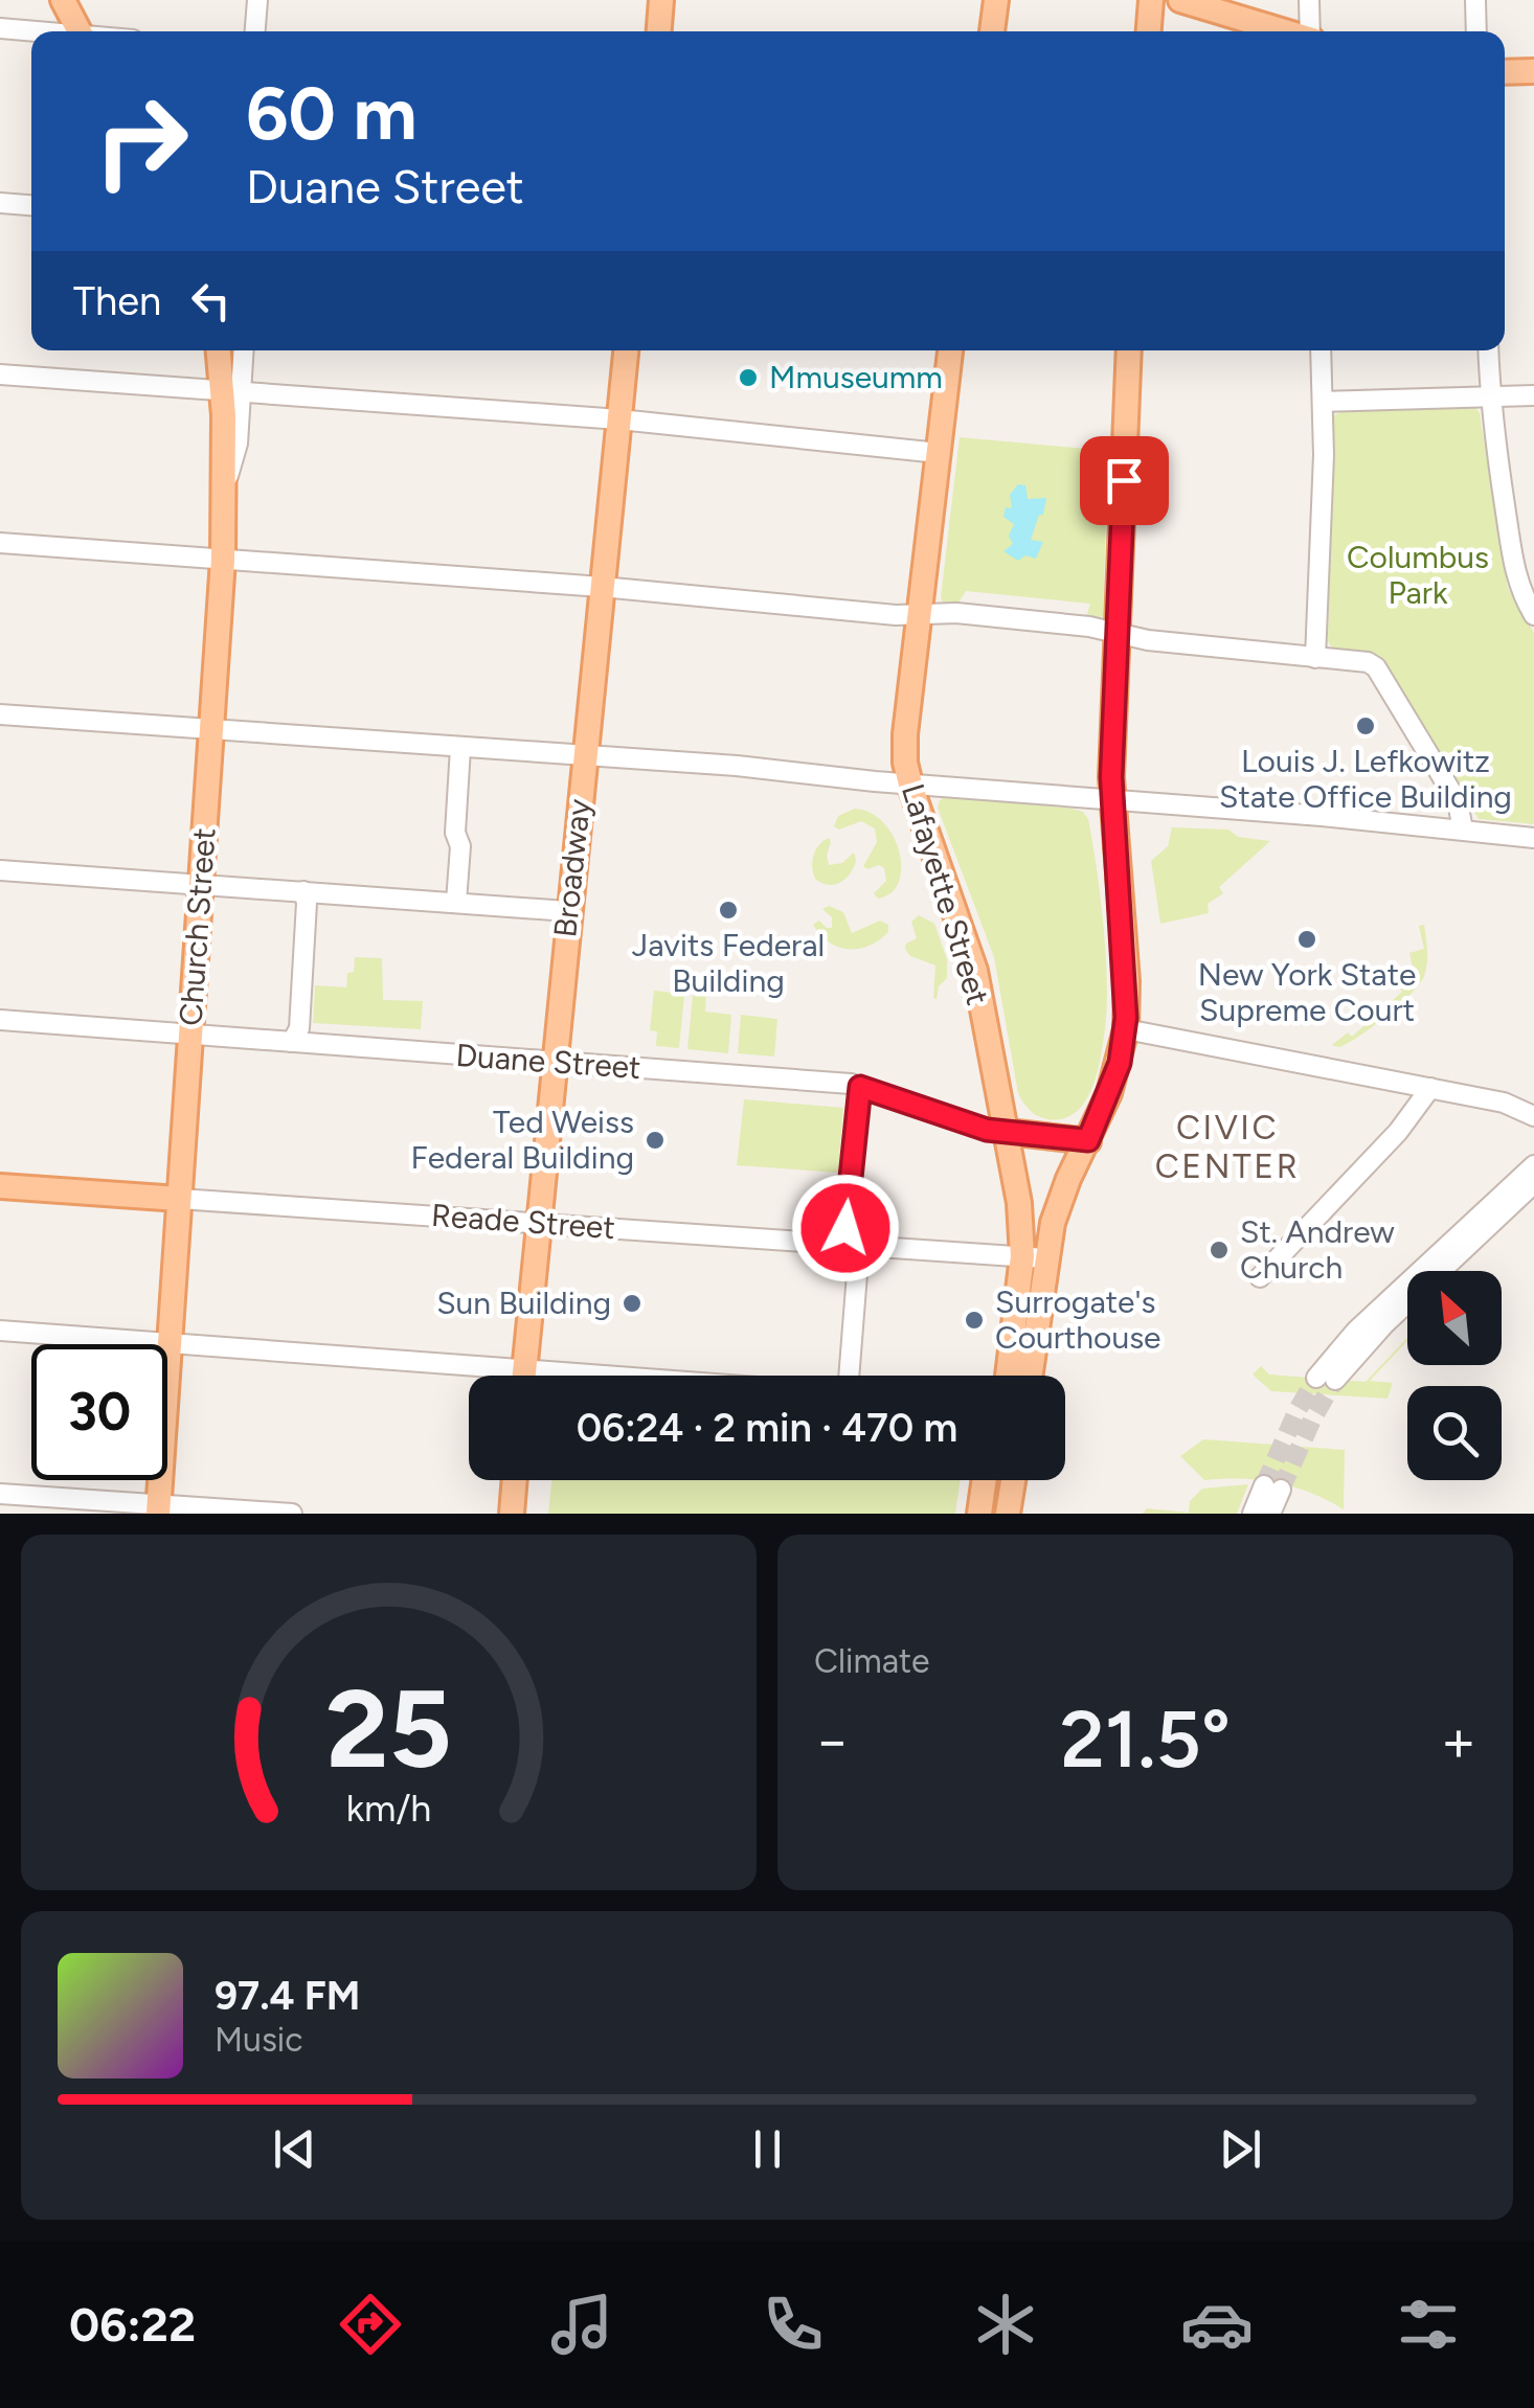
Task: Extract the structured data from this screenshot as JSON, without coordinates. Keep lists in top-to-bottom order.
{
  "streets": {
    "main road": [
      "Broadway",
      "Lafayette Street",
      "Church Street",
      "Duane Street",
      "Reade Street"
    ]
  },
  "crossings": [
    ["Broadway", "Duane Street"],
    ["Broadway", "Reade Street"],
    ["Lafayette Street", "Duane Street"],
    ["Lafayette Street", "Reade Street"],
    ["Church Street", "Duane Street"],
    ["Church Street", "Reade Street"]
  ],
  "districts": ["CIVIC CENTER"],
  "parks": ["Columbus Park"],
  "places": [
    "Mmuseumm",
    "Louis J. Lefkowitz State Office Building",
    "Javits Federal Building",
    "New York State Supreme Court",
    "Ted Weiss Federal Building",
    "St. Andrew Church",
    "Sun Building",
    "Surrogate's Courthouse"
  ],
  "north": "top left",
  "page": {
    "turn": ["60 m", "Duane Street"],
    "then": "Then",
    "limit": "30",
    "trip": "06:24 · 2 min · 470 m",
    "tile": "Climate",
    "heat": ["−", "21.5°", "+"],
    "song": ["97.4 FM", "Music"],
    "tabs": "06:22",
    "gauge": ["25", "km/h"]
  }
}
